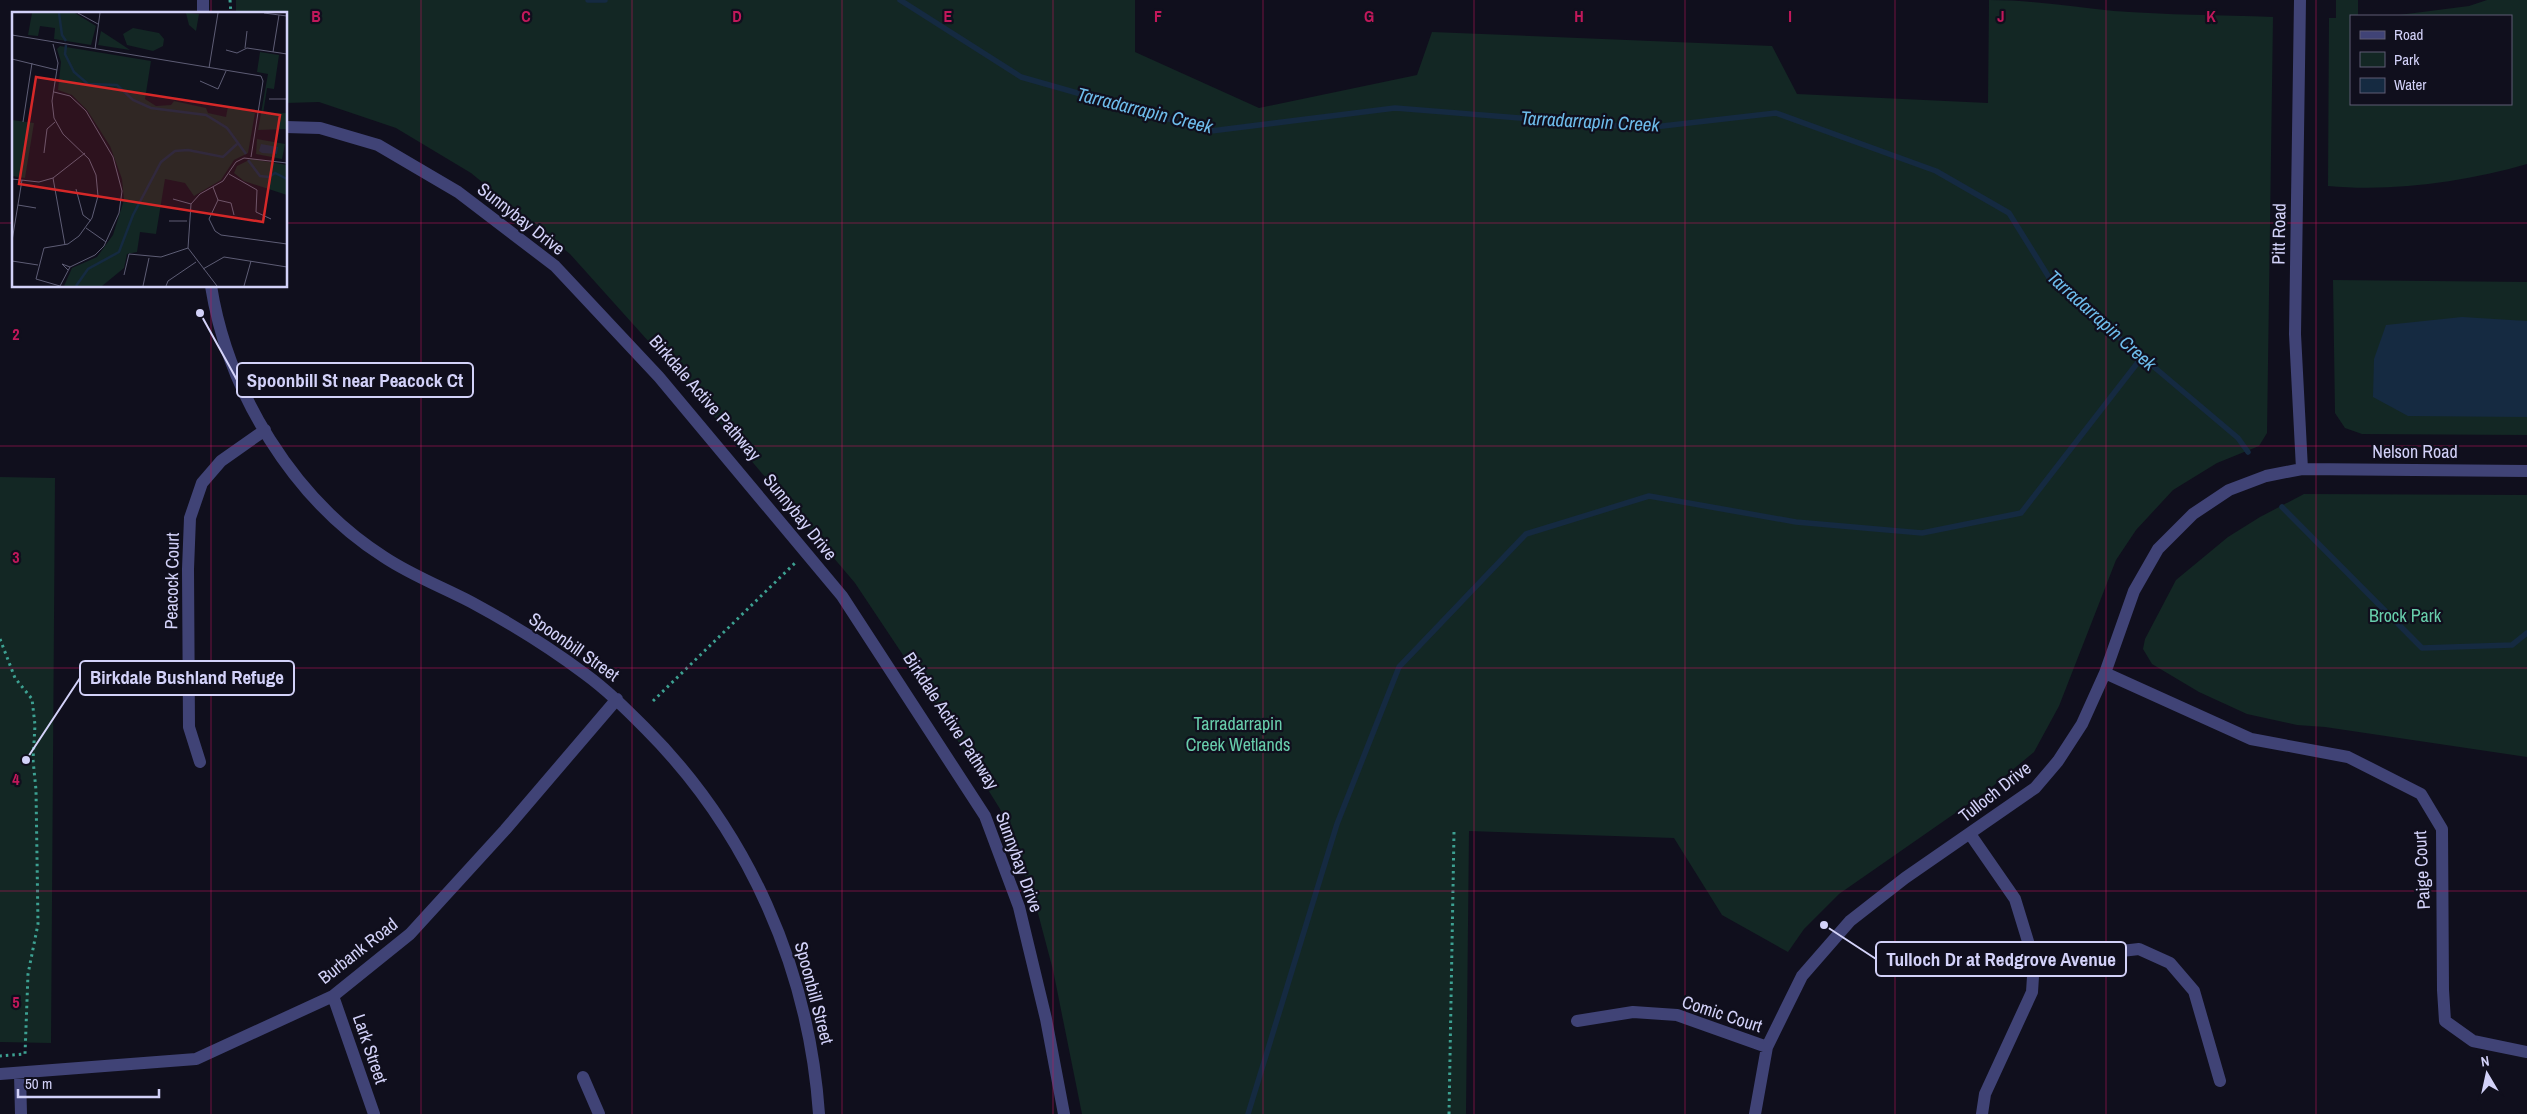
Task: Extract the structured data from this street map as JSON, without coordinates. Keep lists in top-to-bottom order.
{
  "streets": {
    "street": [
      "Sunnybay Drive",
      "Pitt Road",
      "Nelson Road",
      "Peacock Court",
      "Spoonbill Street",
      "Tulloch Drive",
      "Paige Court",
      "Burbank Road",
      "Comic Court",
      "Lark Street"
    ]
  },
  "crossings": [
    ["Pitt Road", "Nelson Road"],
    ["Pitt Road", "Tulloch Drive"],
    ["Nelson Road", "Tulloch Drive"],
    ["Peacock Court", "Spoonbill Street"],
    ["Spoonbill Street", "Burbank Road"],
    ["Tulloch Drive", "Paige Court"],
    ["Tulloch Drive", "Comic Court"],
    ["Burbank Road", "Lark Street"]
  ],
  "water": ["Tarradarrapin Creek"],
  "parks": ["Brock Park", "Tarradarrapin Creek Wetlands"],
  "places": ["Spoonbill St near Peacock Ct", "Birkdale Bushland Refuge", "Tulloch Dr at Redgrove Avenue"],
  "legend": ["Road", "Park", "Water"],
  "scale_bar": "50 m",
  "north": "top",
  "grid": {
    "columns": [
      "B",
      "C",
      "D",
      "E",
      "F",
      "G",
      "H",
      "I",
      "J",
      "K"
    ],
    "rows": [
      "2",
      "3",
      "4",
      "5"
    ]
  }
}
